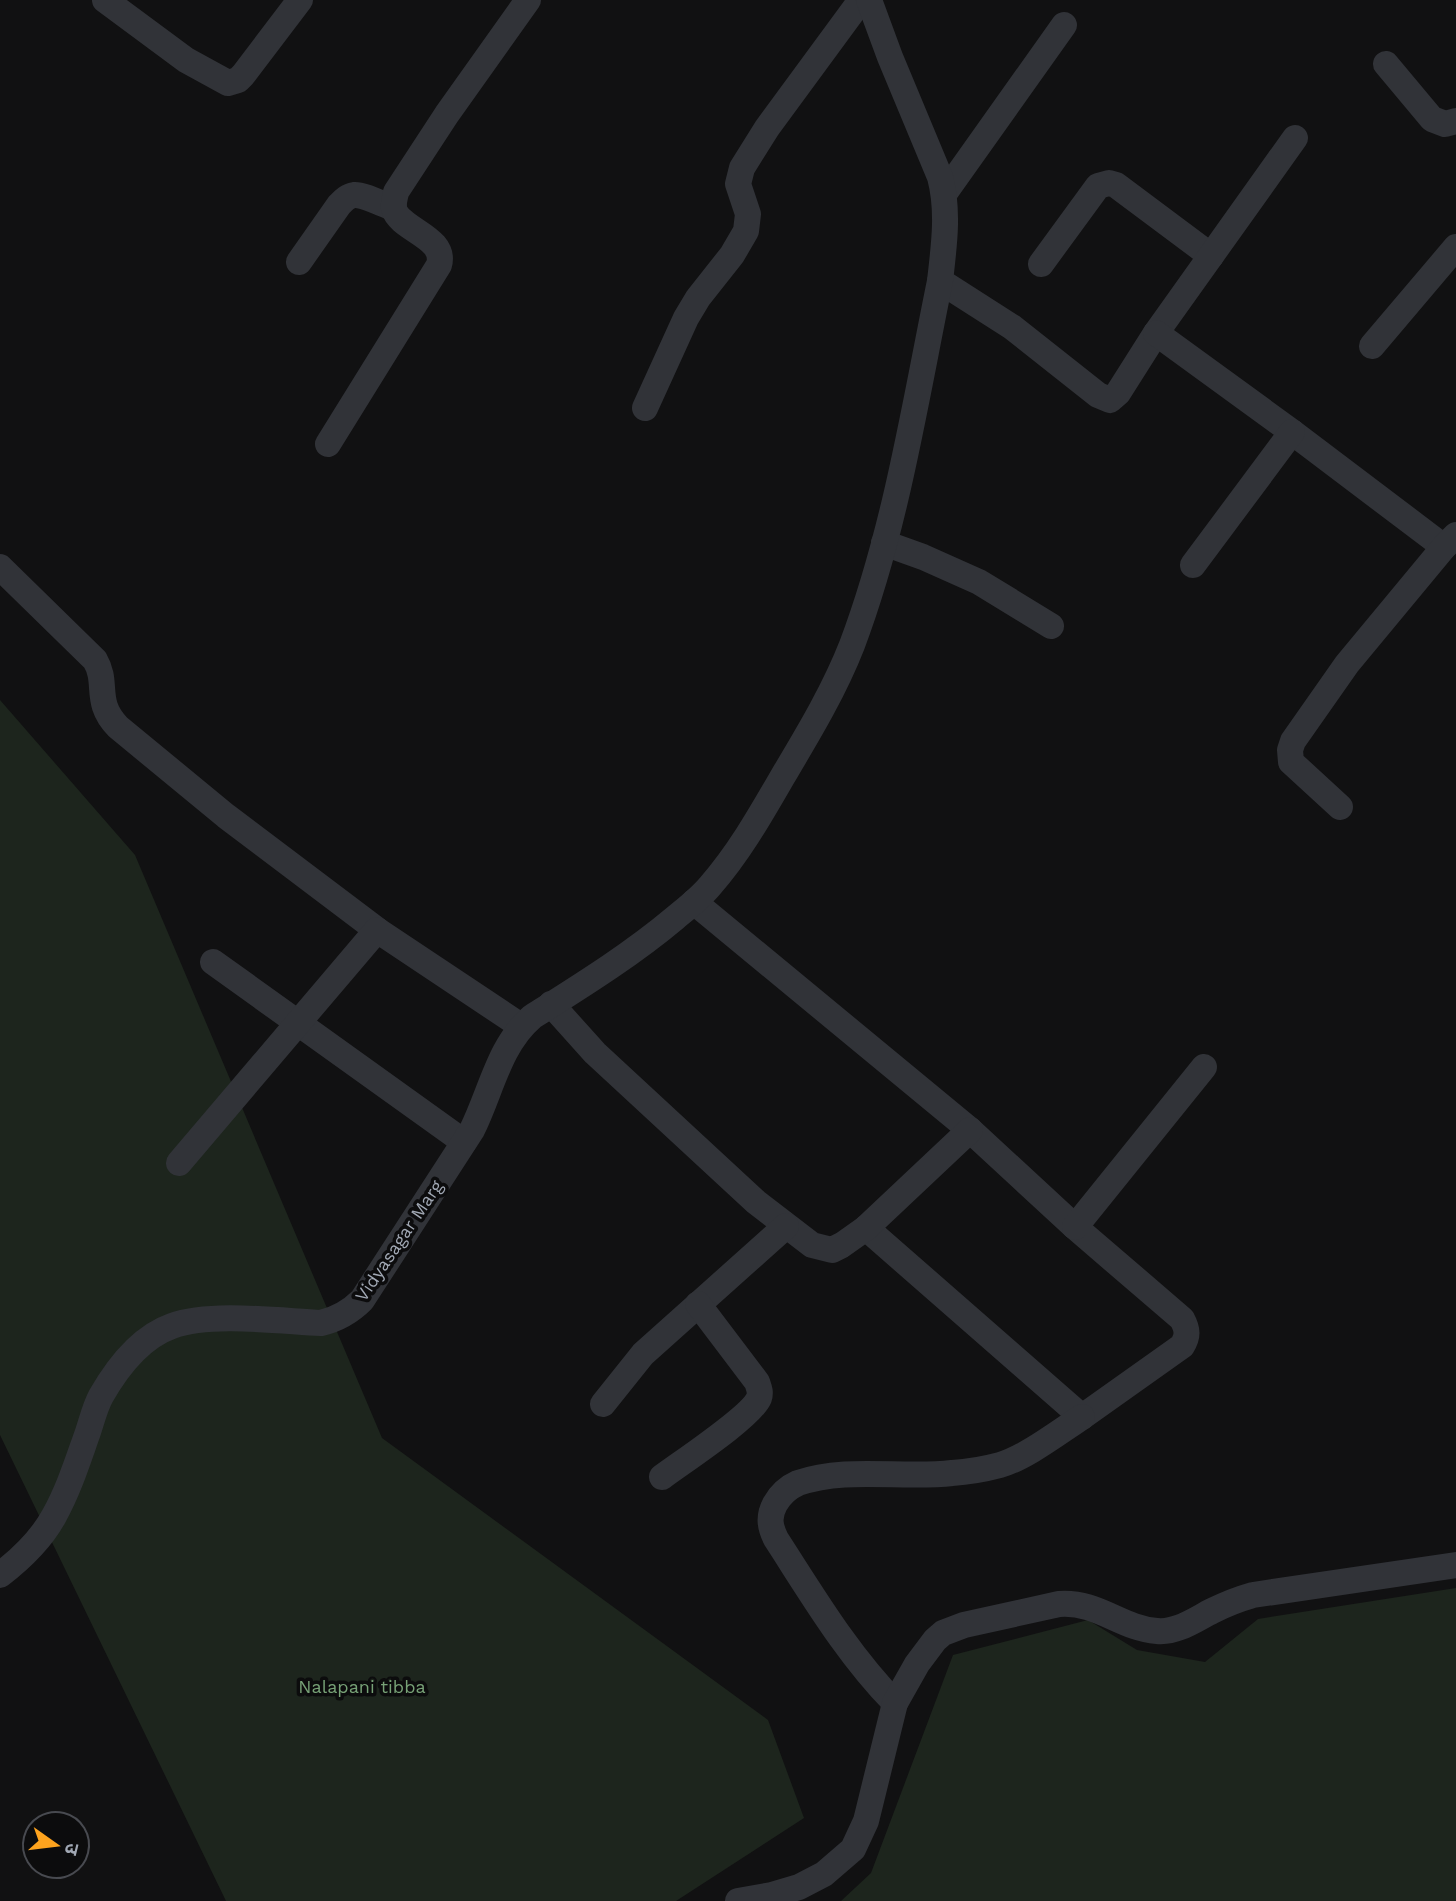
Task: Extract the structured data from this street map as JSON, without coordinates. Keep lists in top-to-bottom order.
{
  "streets": {
    "street": ["Vidyasagar Marg"]
  },
  "parks": ["Nalapani tibba"],
  "north": "right"
}
